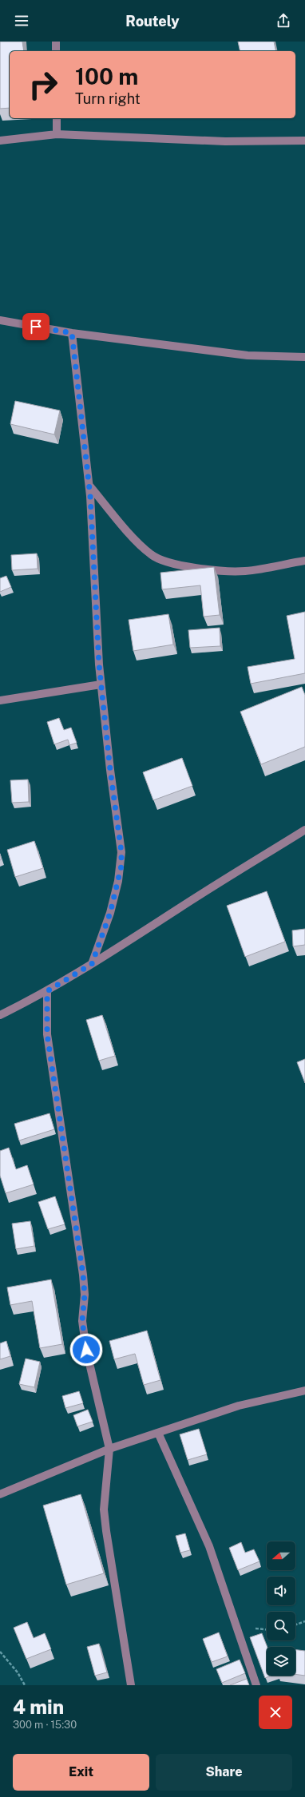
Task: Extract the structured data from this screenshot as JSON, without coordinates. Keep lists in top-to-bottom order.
{
  "north": "left",
  "page": {
    "header": "Routely",
    "turn": ["100 m", "Turn right"],
    "heading": ["4 min", "300 m · 15:30"],
    "buttons": ["Exit", "Share"]
  }
}
